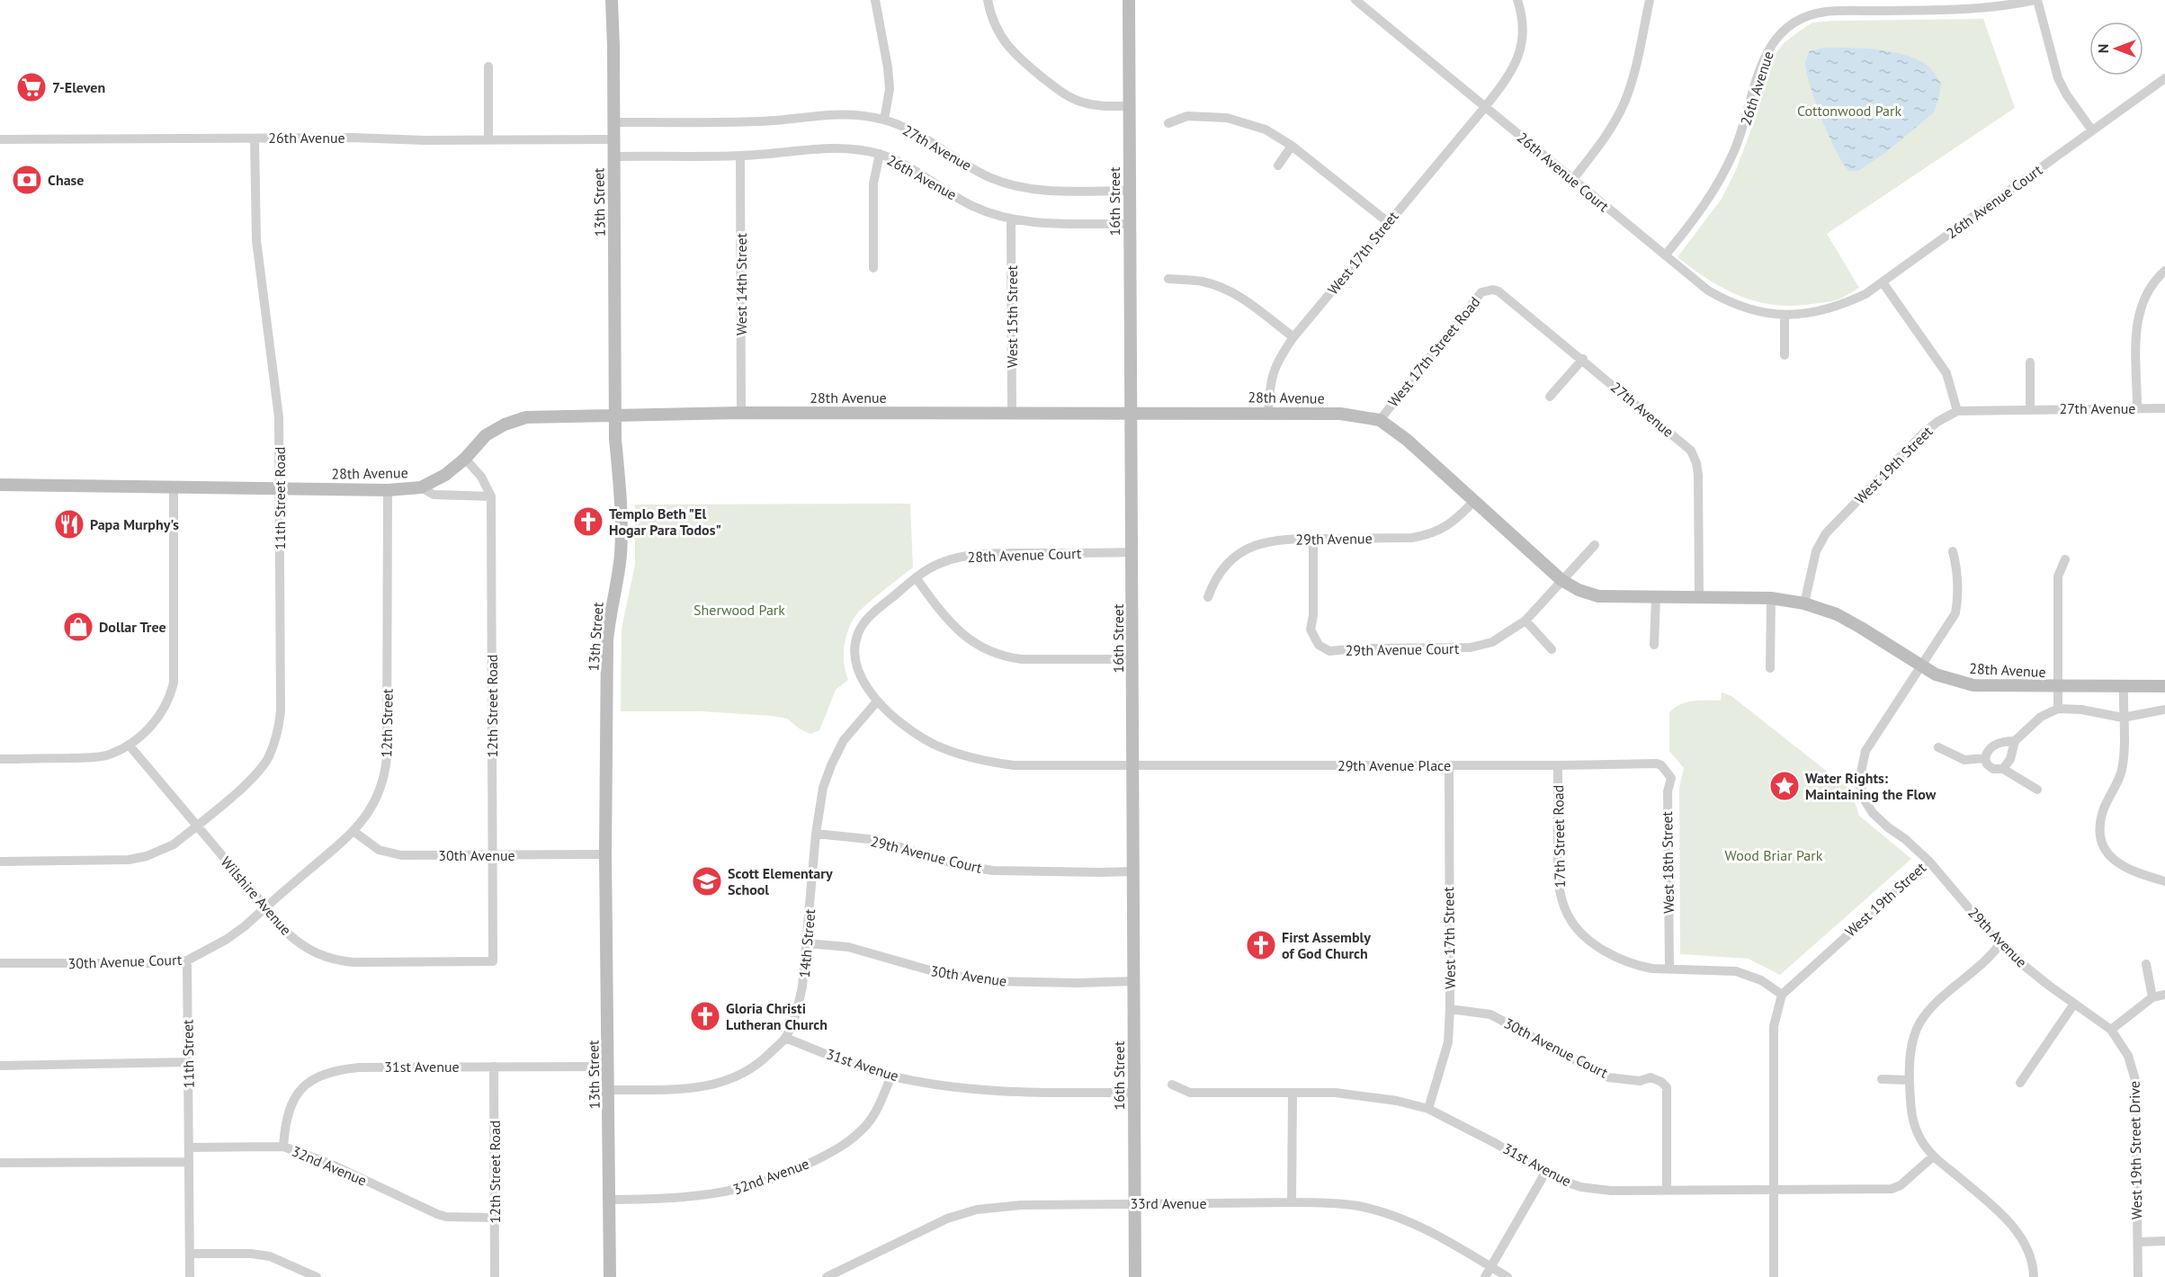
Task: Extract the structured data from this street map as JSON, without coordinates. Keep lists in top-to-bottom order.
{
  "streets": {
    "street": [
      "26th Avenue",
      "27th Avenue",
      "26th Avenue Court",
      "16th Street",
      "13th Street",
      "West 17th Street",
      "West 14th Street",
      "West 15th Street",
      "West 17th Street Road",
      "28th Avenue",
      "West 19th Street",
      "11th Street Road",
      "29th Avenue",
      "28th Avenue Court",
      "29th Avenue Court",
      "12th Street Road",
      "12th Street",
      "29th Avenue Place",
      "17th Street Road",
      "30th Avenue",
      "West 18th Street",
      "Wilshire Avenue",
      "14th Street",
      "30th Avenue Court",
      "11th Street",
      "31st Avenue",
      "West 19th Street Drive",
      "32nd Avenue",
      "33rd Avenue"
    ]
  },
  "crossings": [
    ["26th Avenue", "26th Avenue Court"],
    ["26th Avenue", "16th Street"],
    ["26th Avenue", "13th Street"],
    ["26th Avenue", "West 14th Street"],
    ["26th Avenue", "West 15th Street"],
    ["26th Avenue", "11th Street Road"],
    ["27th Avenue", "16th Street"],
    ["27th Avenue", "13th Street"],
    ["27th Avenue", "West 17th Street Road"],
    ["27th Avenue", "28th Avenue"],
    ["27th Avenue", "West 19th Street"],
    ["26th Avenue Court", "West 17th Street"],
    ["16th Street", "28th Avenue"],
    ["16th Street", "28th Avenue Court"],
    ["16th Street", "29th Avenue Court"],
    ["16th Street", "29th Avenue Place"],
    ["16th Street", "30th Avenue"],
    ["16th Street", "31st Avenue"],
    ["16th Street", "33rd Avenue"],
    ["13th Street", "28th Avenue"],
    ["13th Street", "30th Avenue"],
    ["13th Street", "31st Avenue"],
    ["13th Street", "32nd Avenue"],
    ["West 17th Street", "28th Avenue"],
    ["West 17th Street", "29th Avenue Place"],
    ["West 17th Street", "30th Avenue Court"],
    ["West 17th Street", "31st Avenue"],
    ["West 14th Street", "28th Avenue"],
    ["West 15th Street", "28th Avenue"],
    ["West 17th Street Road", "28th Avenue"],
    ["28th Avenue", "West 19th Street"],
    ["28th Avenue", "11th Street Road"],
    ["28th Avenue", "29th Avenue"],
    ["28th Avenue", "29th Avenue Court"],
    ["28th Avenue", "12th Street Road"],
    ["28th Avenue", "12th Street"],
    ["West 19th Street", "29th Avenue"],
    ["11th Street Road", "Wilshire Avenue"],
    ["29th Avenue", "29th Avenue Court"],
    ["29th Avenue", "West 19th Street Drive"],
    ["28th Avenue Court", "14th Street"],
    ["29th Avenue Court", "14th Street"],
    ["12th Street Road", "30th Avenue"],
    ["12th Street Road", "Wilshire Avenue"],
    ["12th Street Road", "31st Avenue"],
    ["12th Street Road", "32nd Avenue"],
    ["12th Street", "30th Avenue"],
    ["12th Street", "Wilshire Avenue"],
    ["12th Street", "30th Avenue Court"],
    ["29th Avenue Place", "17th Street Road"],
    ["29th Avenue Place", "West 18th Street"],
    ["17th Street Road", "West 18th Street"],
    ["30th Avenue", "14th Street"],
    ["Wilshire Avenue", "30th Avenue Court"],
    ["14th Street", "31st Avenue"],
    ["30th Avenue Court", "11th Street"],
    ["30th Avenue Court", "31st Avenue"],
    ["11th Street", "32nd Avenue"],
    ["31st Avenue", "32nd Avenue"]
  ],
  "parks": ["Cottonwood Park", "Sherwood Park", "Wood Briar Park"],
  "places": {
    "supermarket": ["7-Eleven"],
    "bank": ["Chase"],
    "church": ["Templo Beth \"El Hogar Para Todos\"", "First Assembly of God Church", "Gloria Christi Lutheran Church"],
    "restaurant": ["Papa Murphy's"],
    "shop": ["Dollar Tree"],
    "place": ["Water Rights: Maintaining the Flow"],
    "school or university": ["Scott Elementary School"]
  },
  "north": "left"
}
